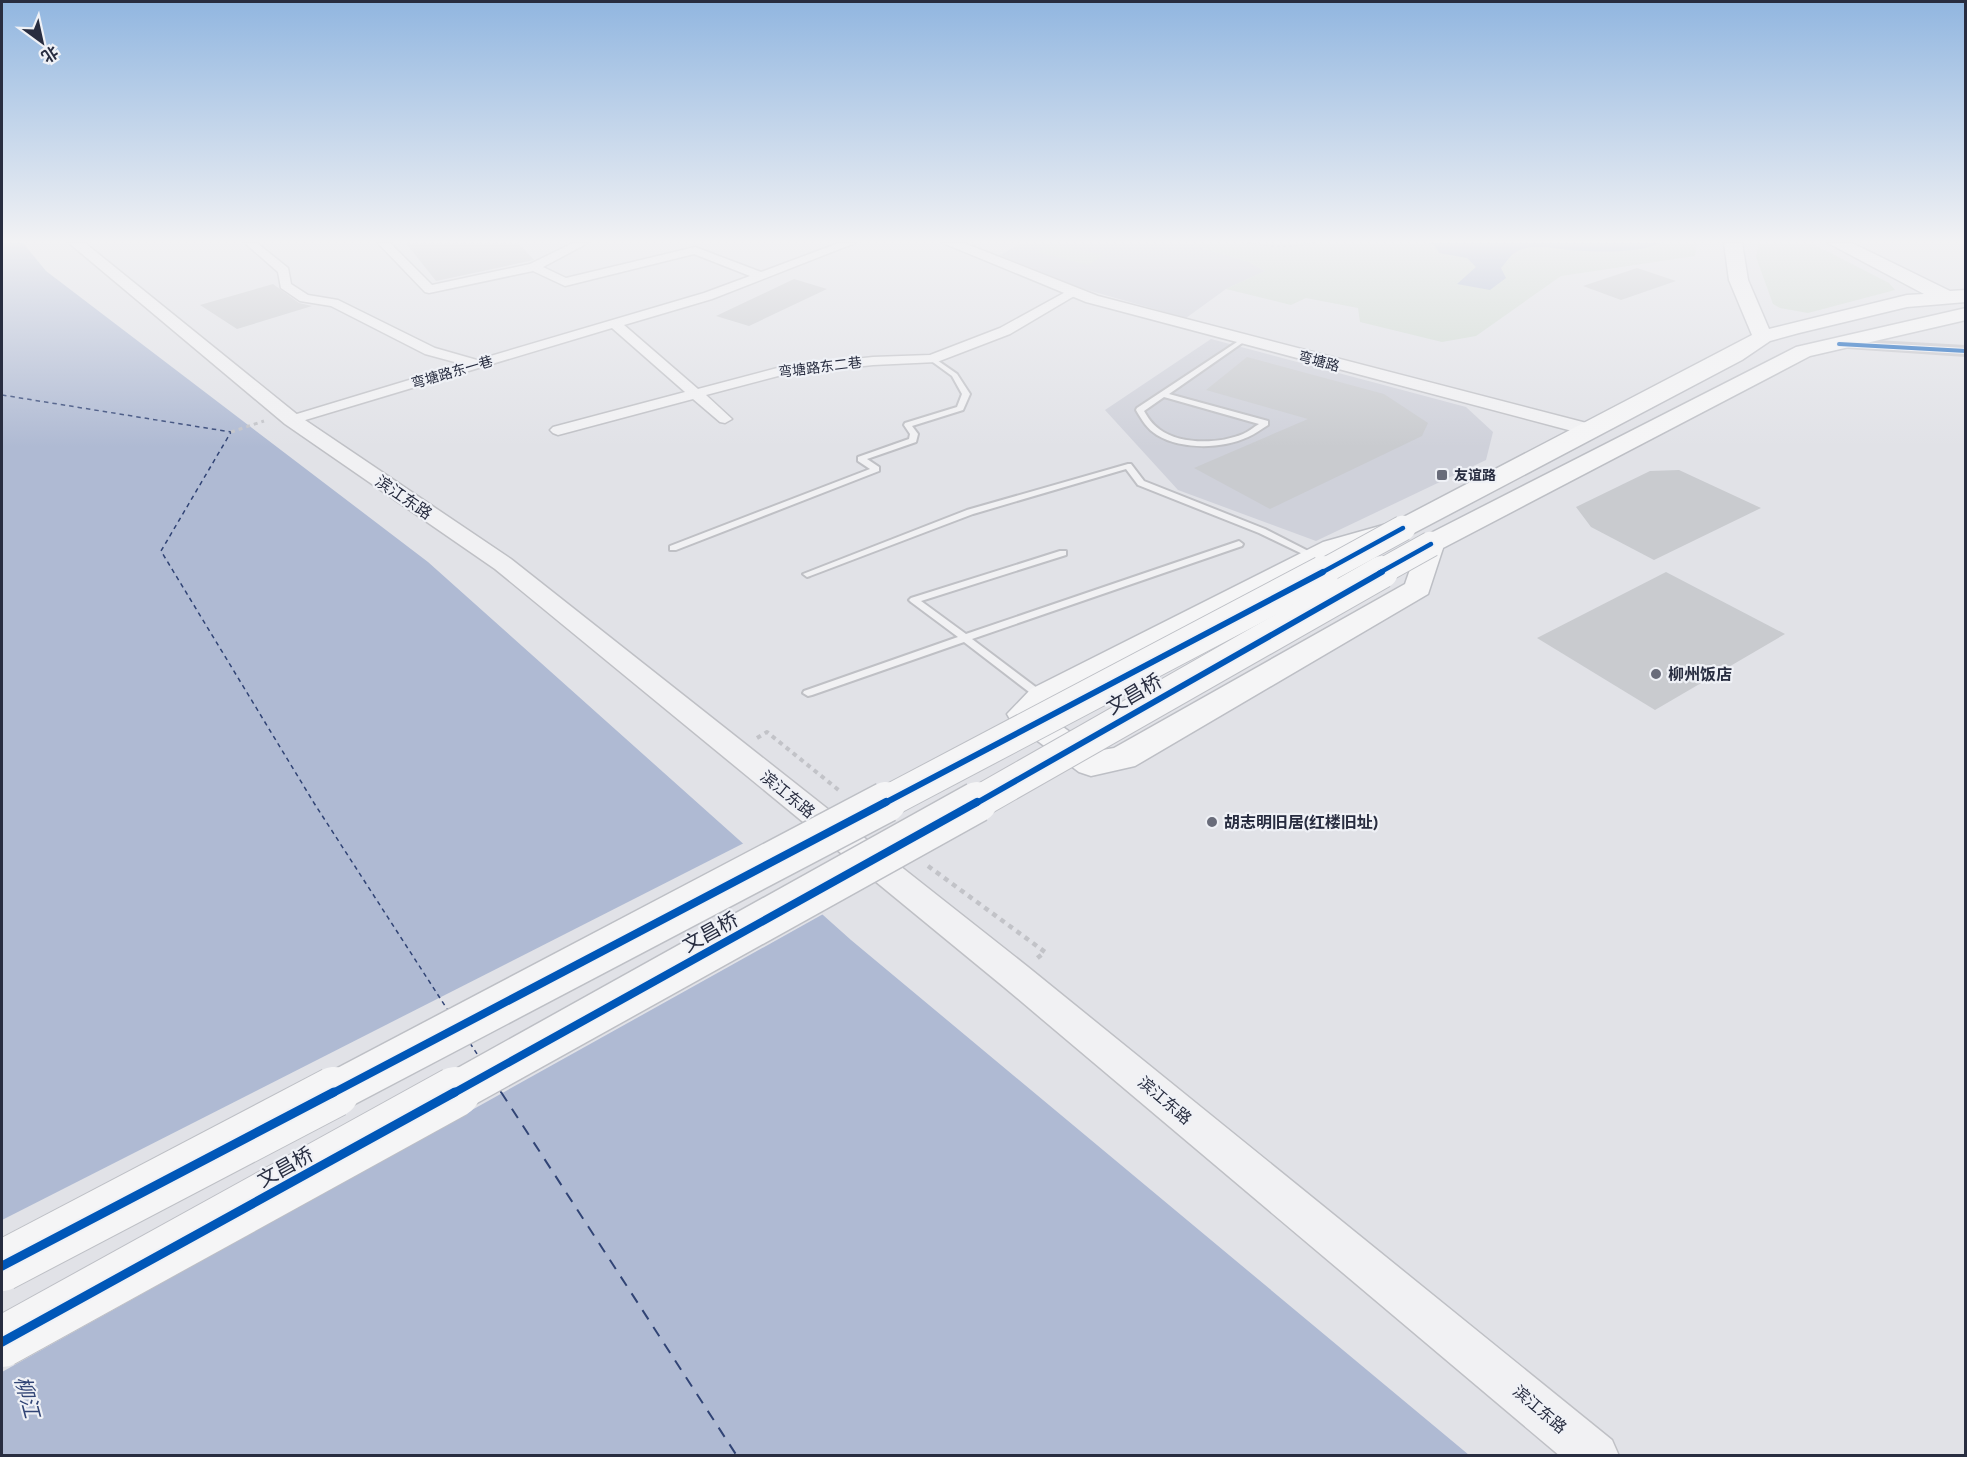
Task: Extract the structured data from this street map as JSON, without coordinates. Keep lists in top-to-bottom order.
{
  "streets": {
    "main road": ["文昌桥"],
    "street": [
      "弯塘路",
      "弯塘路东二巷",
      "弯塘路东一巷",
      "滨江东路"
    ]
  },
  "crossings": [
    ["弯塘路东一巷", "滨江东路"]
  ],
  "water": ["柳江"],
  "places": {
    "transit": ["友谊路"],
    "other": ["柳州饭店", "胡志明旧居(红楼旧址)"]
  },
  "north": "bottom right"
}
